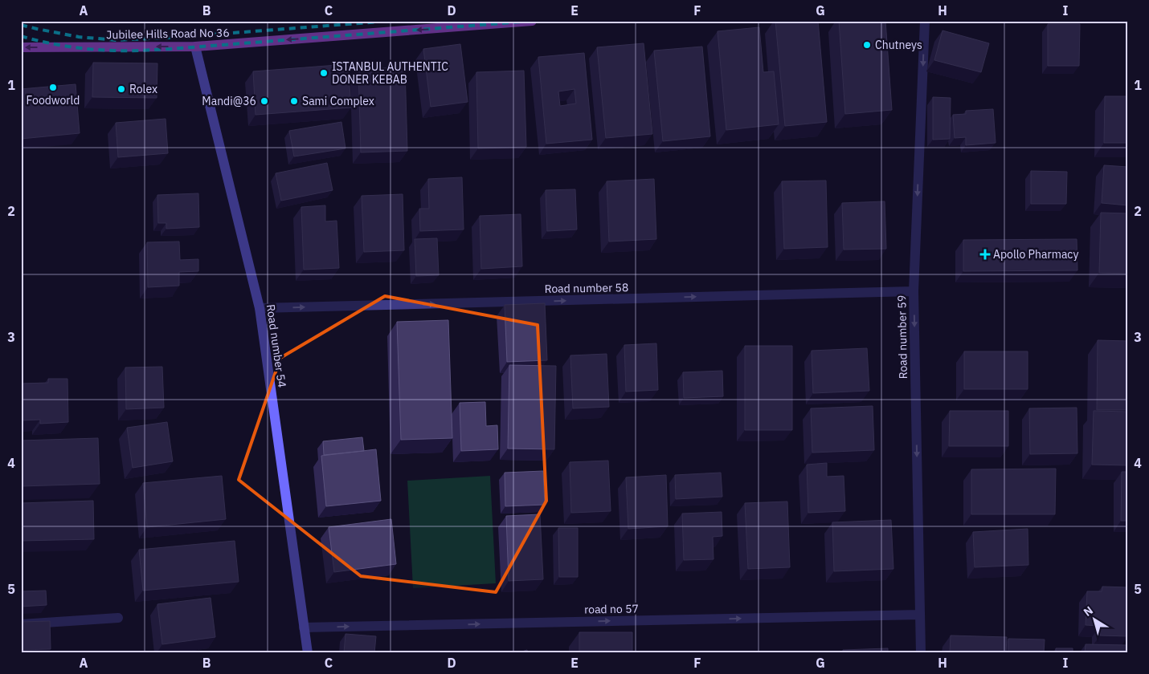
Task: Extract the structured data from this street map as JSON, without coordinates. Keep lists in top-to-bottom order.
{
  "streets": {
    "main road": ["Jubilee Hills Road No 36"],
    "street": [
      "Road number 58",
      "Road number 59",
      "Road number 54",
      "road no 57"
    ]
  },
  "crossings": [
    ["Jubilee Hills Road No 36", "Road number 54"],
    ["Road number 58", "Road number 59"],
    ["Road number 58", "Road number 54"],
    ["Road number 59", "road no 57"],
    ["Road number 54", "road no 57"]
  ],
  "one_way": [
    "Jubilee Hills Road No 36",
    "Road number 58",
    "Road number 59",
    "road no 57"
  ],
  "places": {
    "other": [
      "Chutneys",
      "ISTANBUL AUTHENTIC DONER KEBAB",
      "Foodworld",
      "Rolex",
      "Mandi@36",
      "Sami Complex"
    ],
    "health": ["Apollo Pharmacy"]
  },
  "north": "top left",
  "grid": {
    "columns": [
      "A",
      "B",
      "C",
      "D",
      "E",
      "F",
      "G",
      "H",
      "I"
    ],
    "rows": [
      "1",
      "2",
      "3",
      "4",
      "5"
    ]
  }
}
